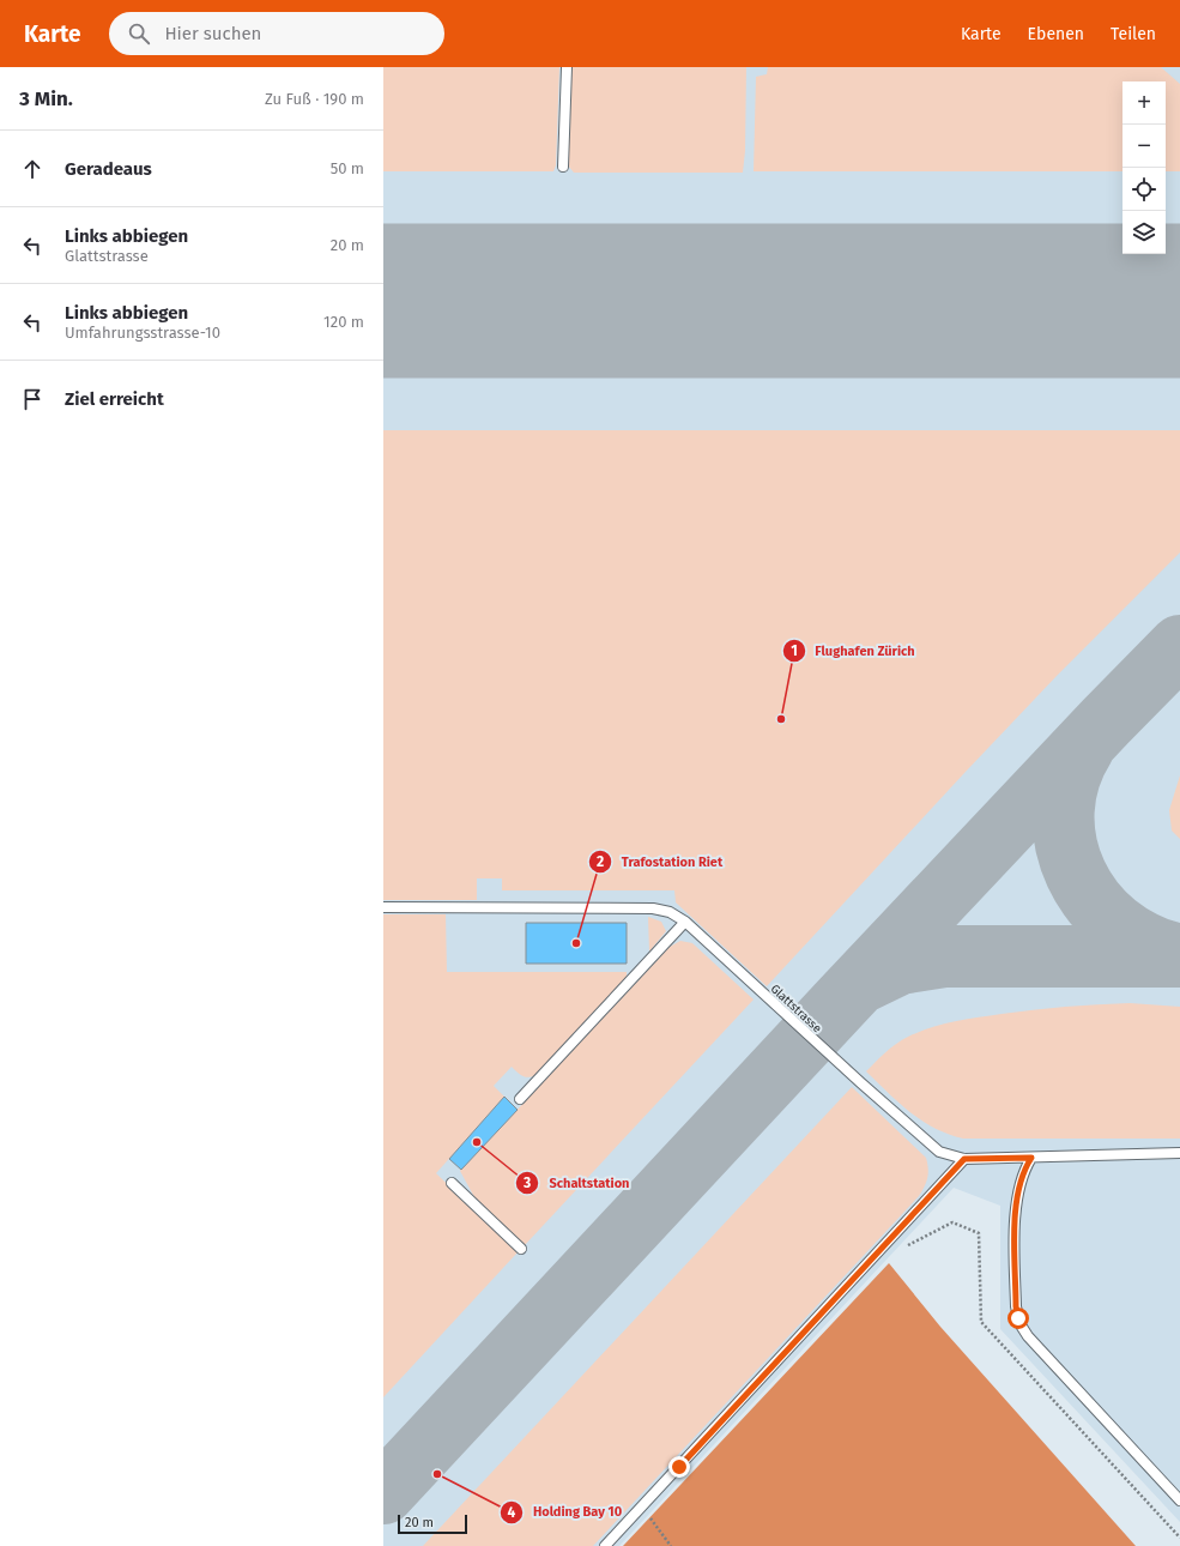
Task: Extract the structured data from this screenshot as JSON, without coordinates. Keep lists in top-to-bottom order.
{
  "streets": {
    "lane": ["Glattstrasse"]
  },
  "places": [
    "Flughafen Zürich",
    "Trafostation Riet",
    "Schaltstation",
    "Holding Bay 10"
  ],
  "scale_bar": "20 m",
  "page": {
    "header": "Karte",
    "search": "Hier suchen",
    "nav": ["Karte", "Ebenen", "Teilen"],
    "heading": ["3 Min.", "Zu Fuß · 190 m"],
    "map_buttons": ["+", "−"],
    "list": [
      ["Geradeaus", "50 m"],
      ["Links abbiegen", "Glattstrasse", "20 m"],
      ["Links abbiegen", "Umfahrungsstrasse-10", "120 m"],
      "Ziel erreicht"
    ],
    "scale": "20 m"
  }
}
